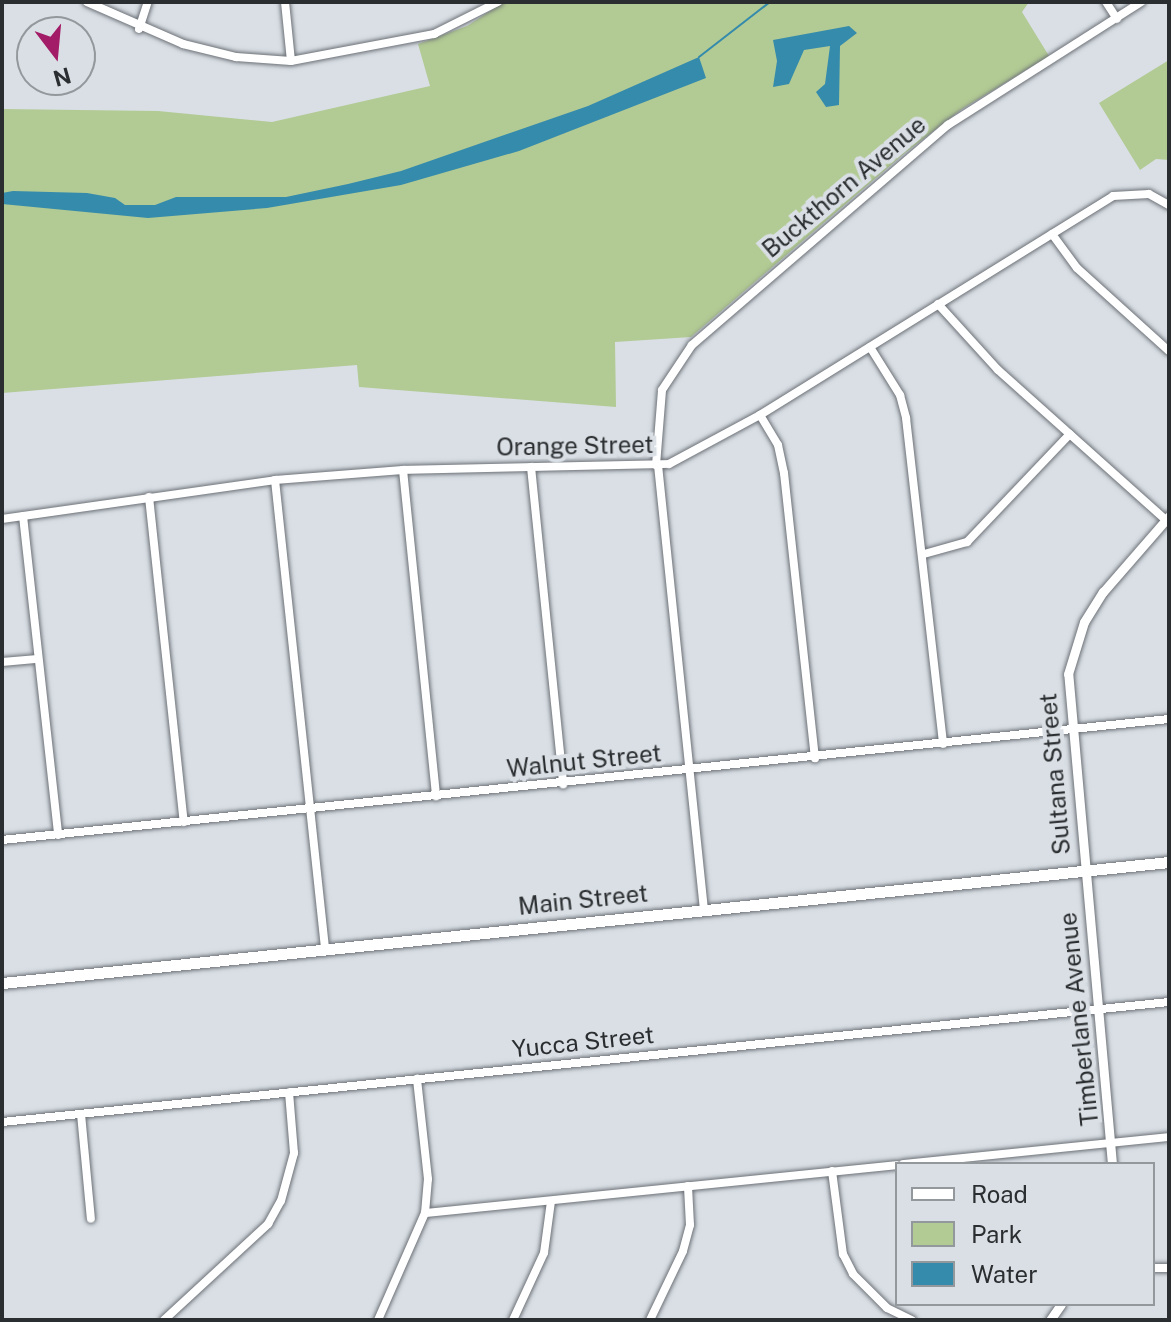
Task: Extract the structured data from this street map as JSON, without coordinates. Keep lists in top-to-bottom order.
{
  "streets": {
    "main road": ["Main Street"],
    "street": [
      "Buckthorn Avenue",
      "Orange Street",
      "Walnut Street",
      "Sultana Street",
      "Timberlane Avenue",
      "Yucca Street"
    ]
  },
  "crossings": [
    ["Buckthorn Avenue", "Orange Street"],
    ["Buckthorn Avenue", "Walnut Street"],
    ["Buckthorn Avenue", "Main Street"],
    ["Walnut Street", "Sultana Street"],
    ["Sultana Street", "Main Street"],
    ["Sultana Street", "Timberlane Avenue"],
    ["Main Street", "Timberlane Avenue"],
    ["Timberlane Avenue", "Yucca Street"]
  ],
  "legend": ["Road", "Park", "Water"],
  "north": "bottom"
}
